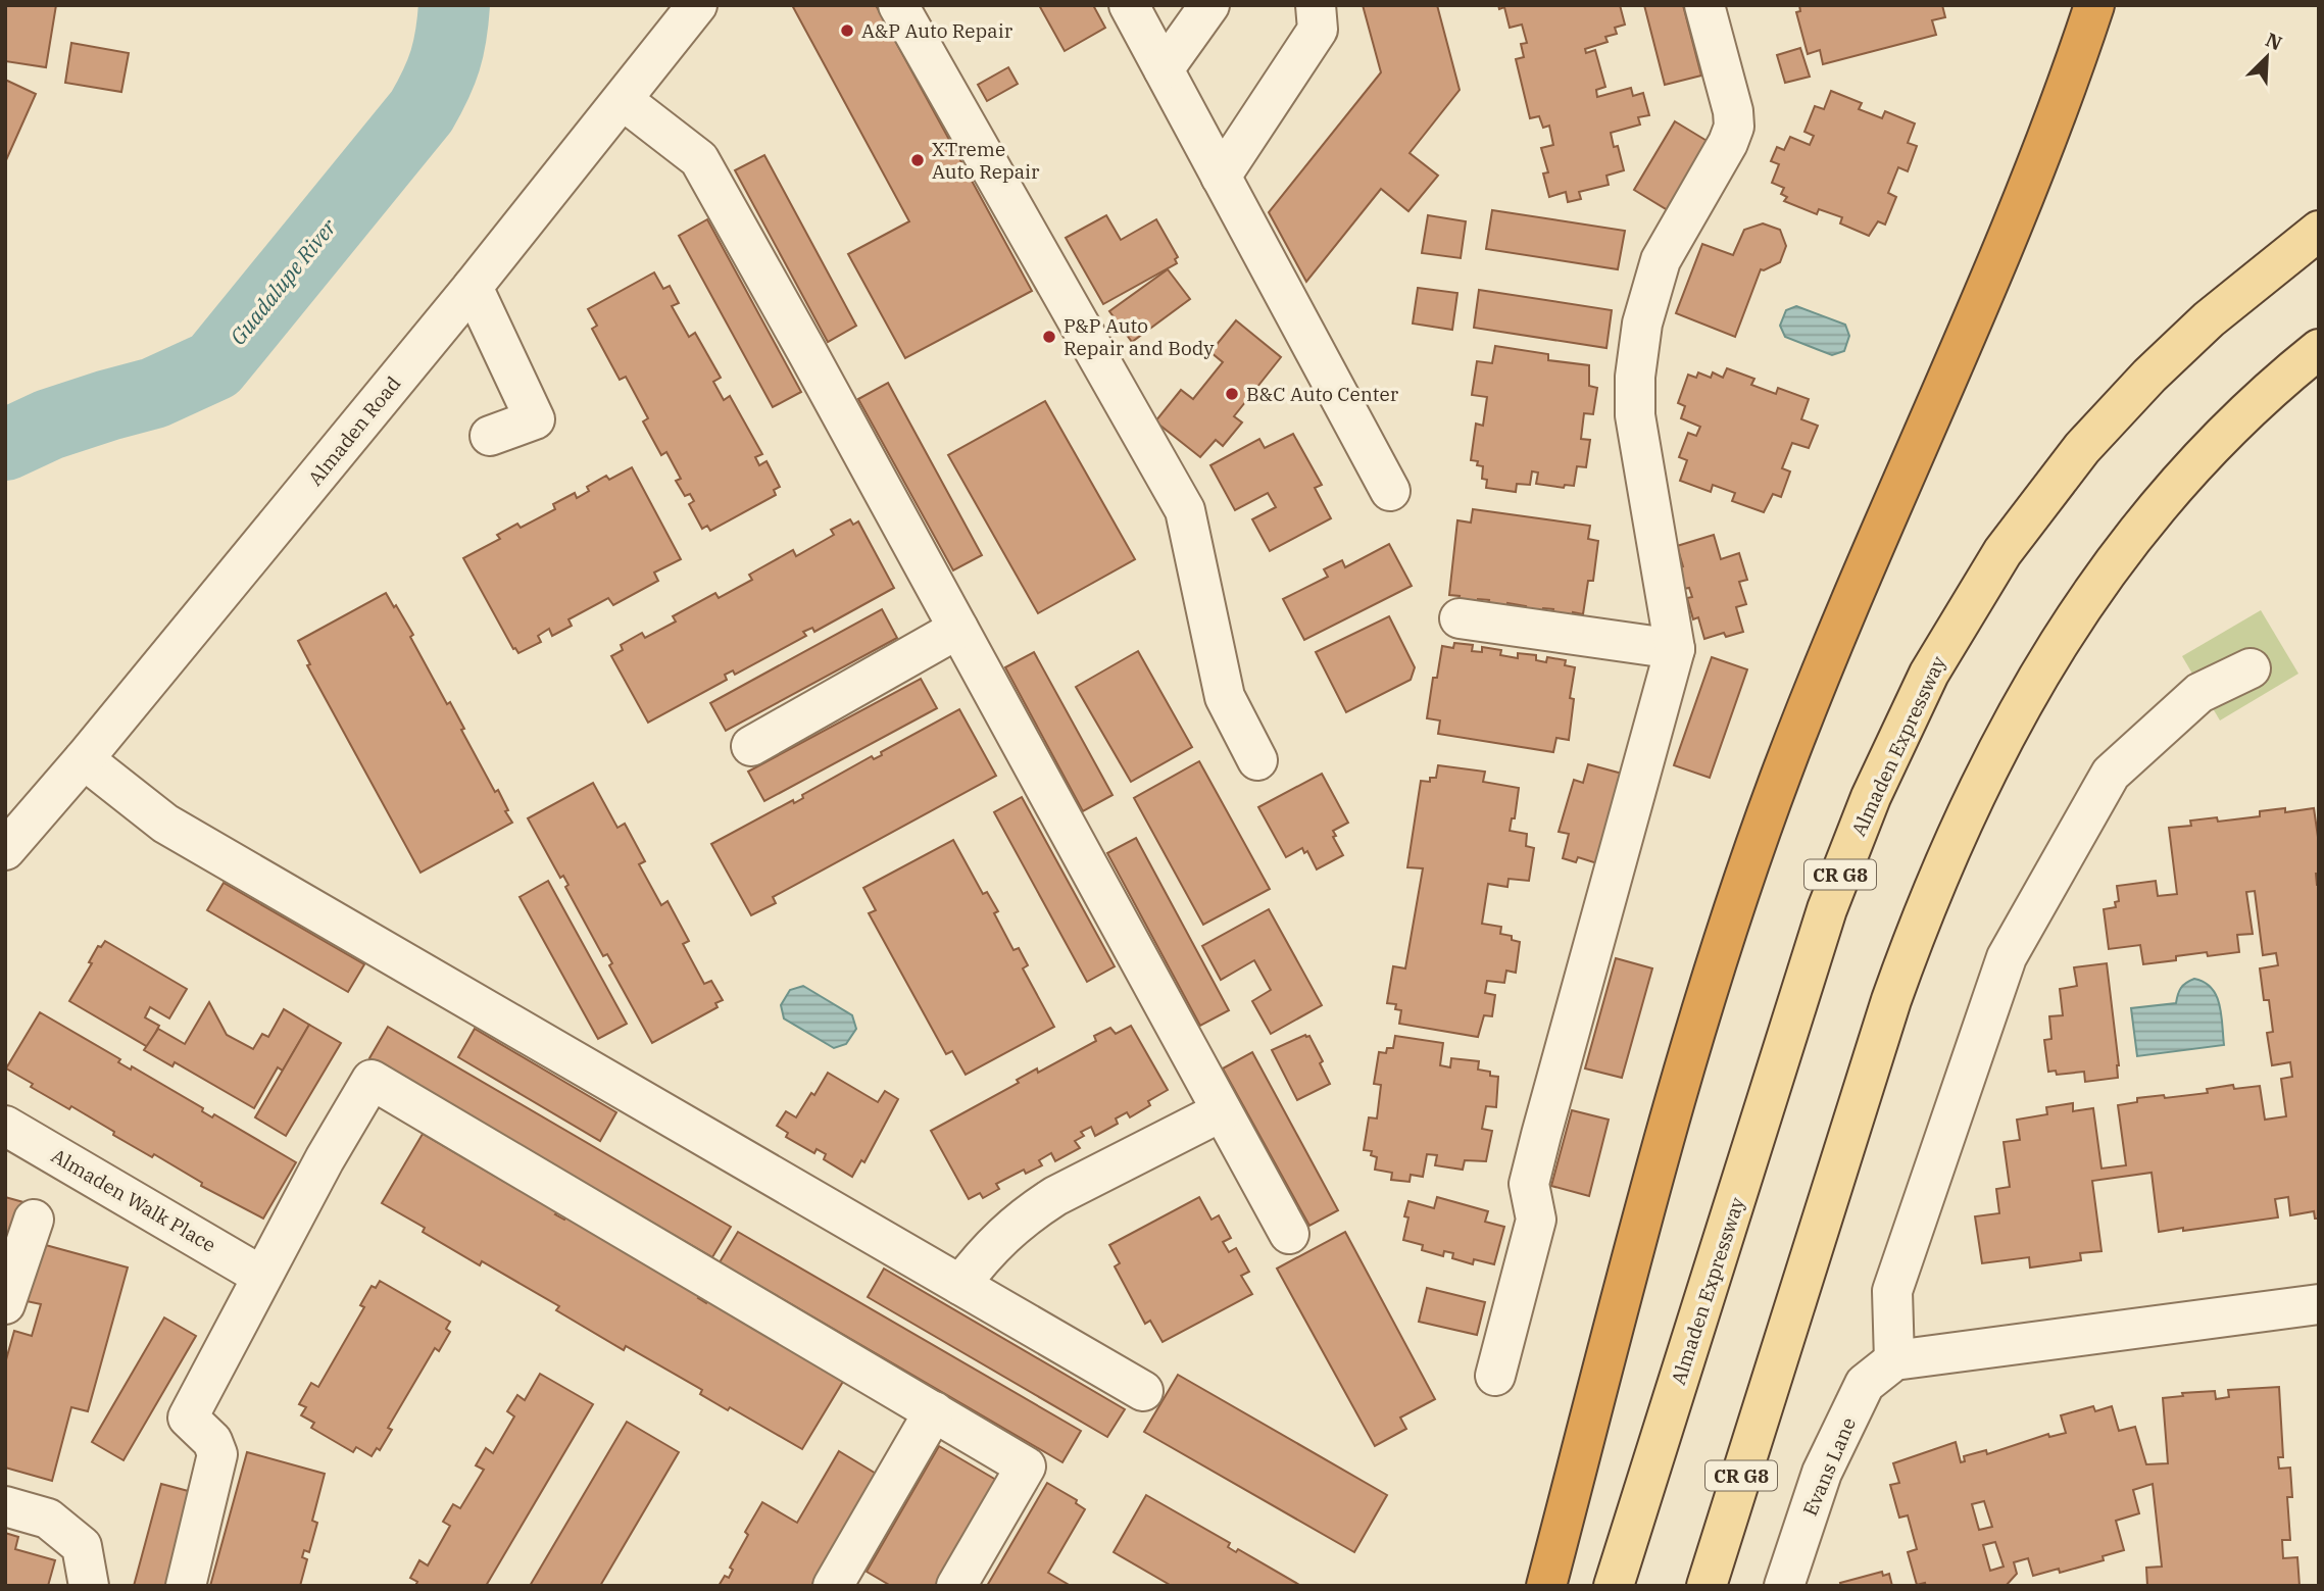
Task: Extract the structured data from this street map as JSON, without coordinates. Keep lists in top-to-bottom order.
{
  "streets": {
    "main road": ["Almaden Expressway", "CR G8"],
    "street": ["Almaden Road", "Almaden Walk Place", "Evans Lane"]
  },
  "water": ["Guadalupe River"],
  "places": [
    "A&P Auto Repair",
    "XTreme Auto Repair",
    "P&P Auto Repair and Body",
    "B&C Auto Center"
  ],
  "north": "top right"
}
